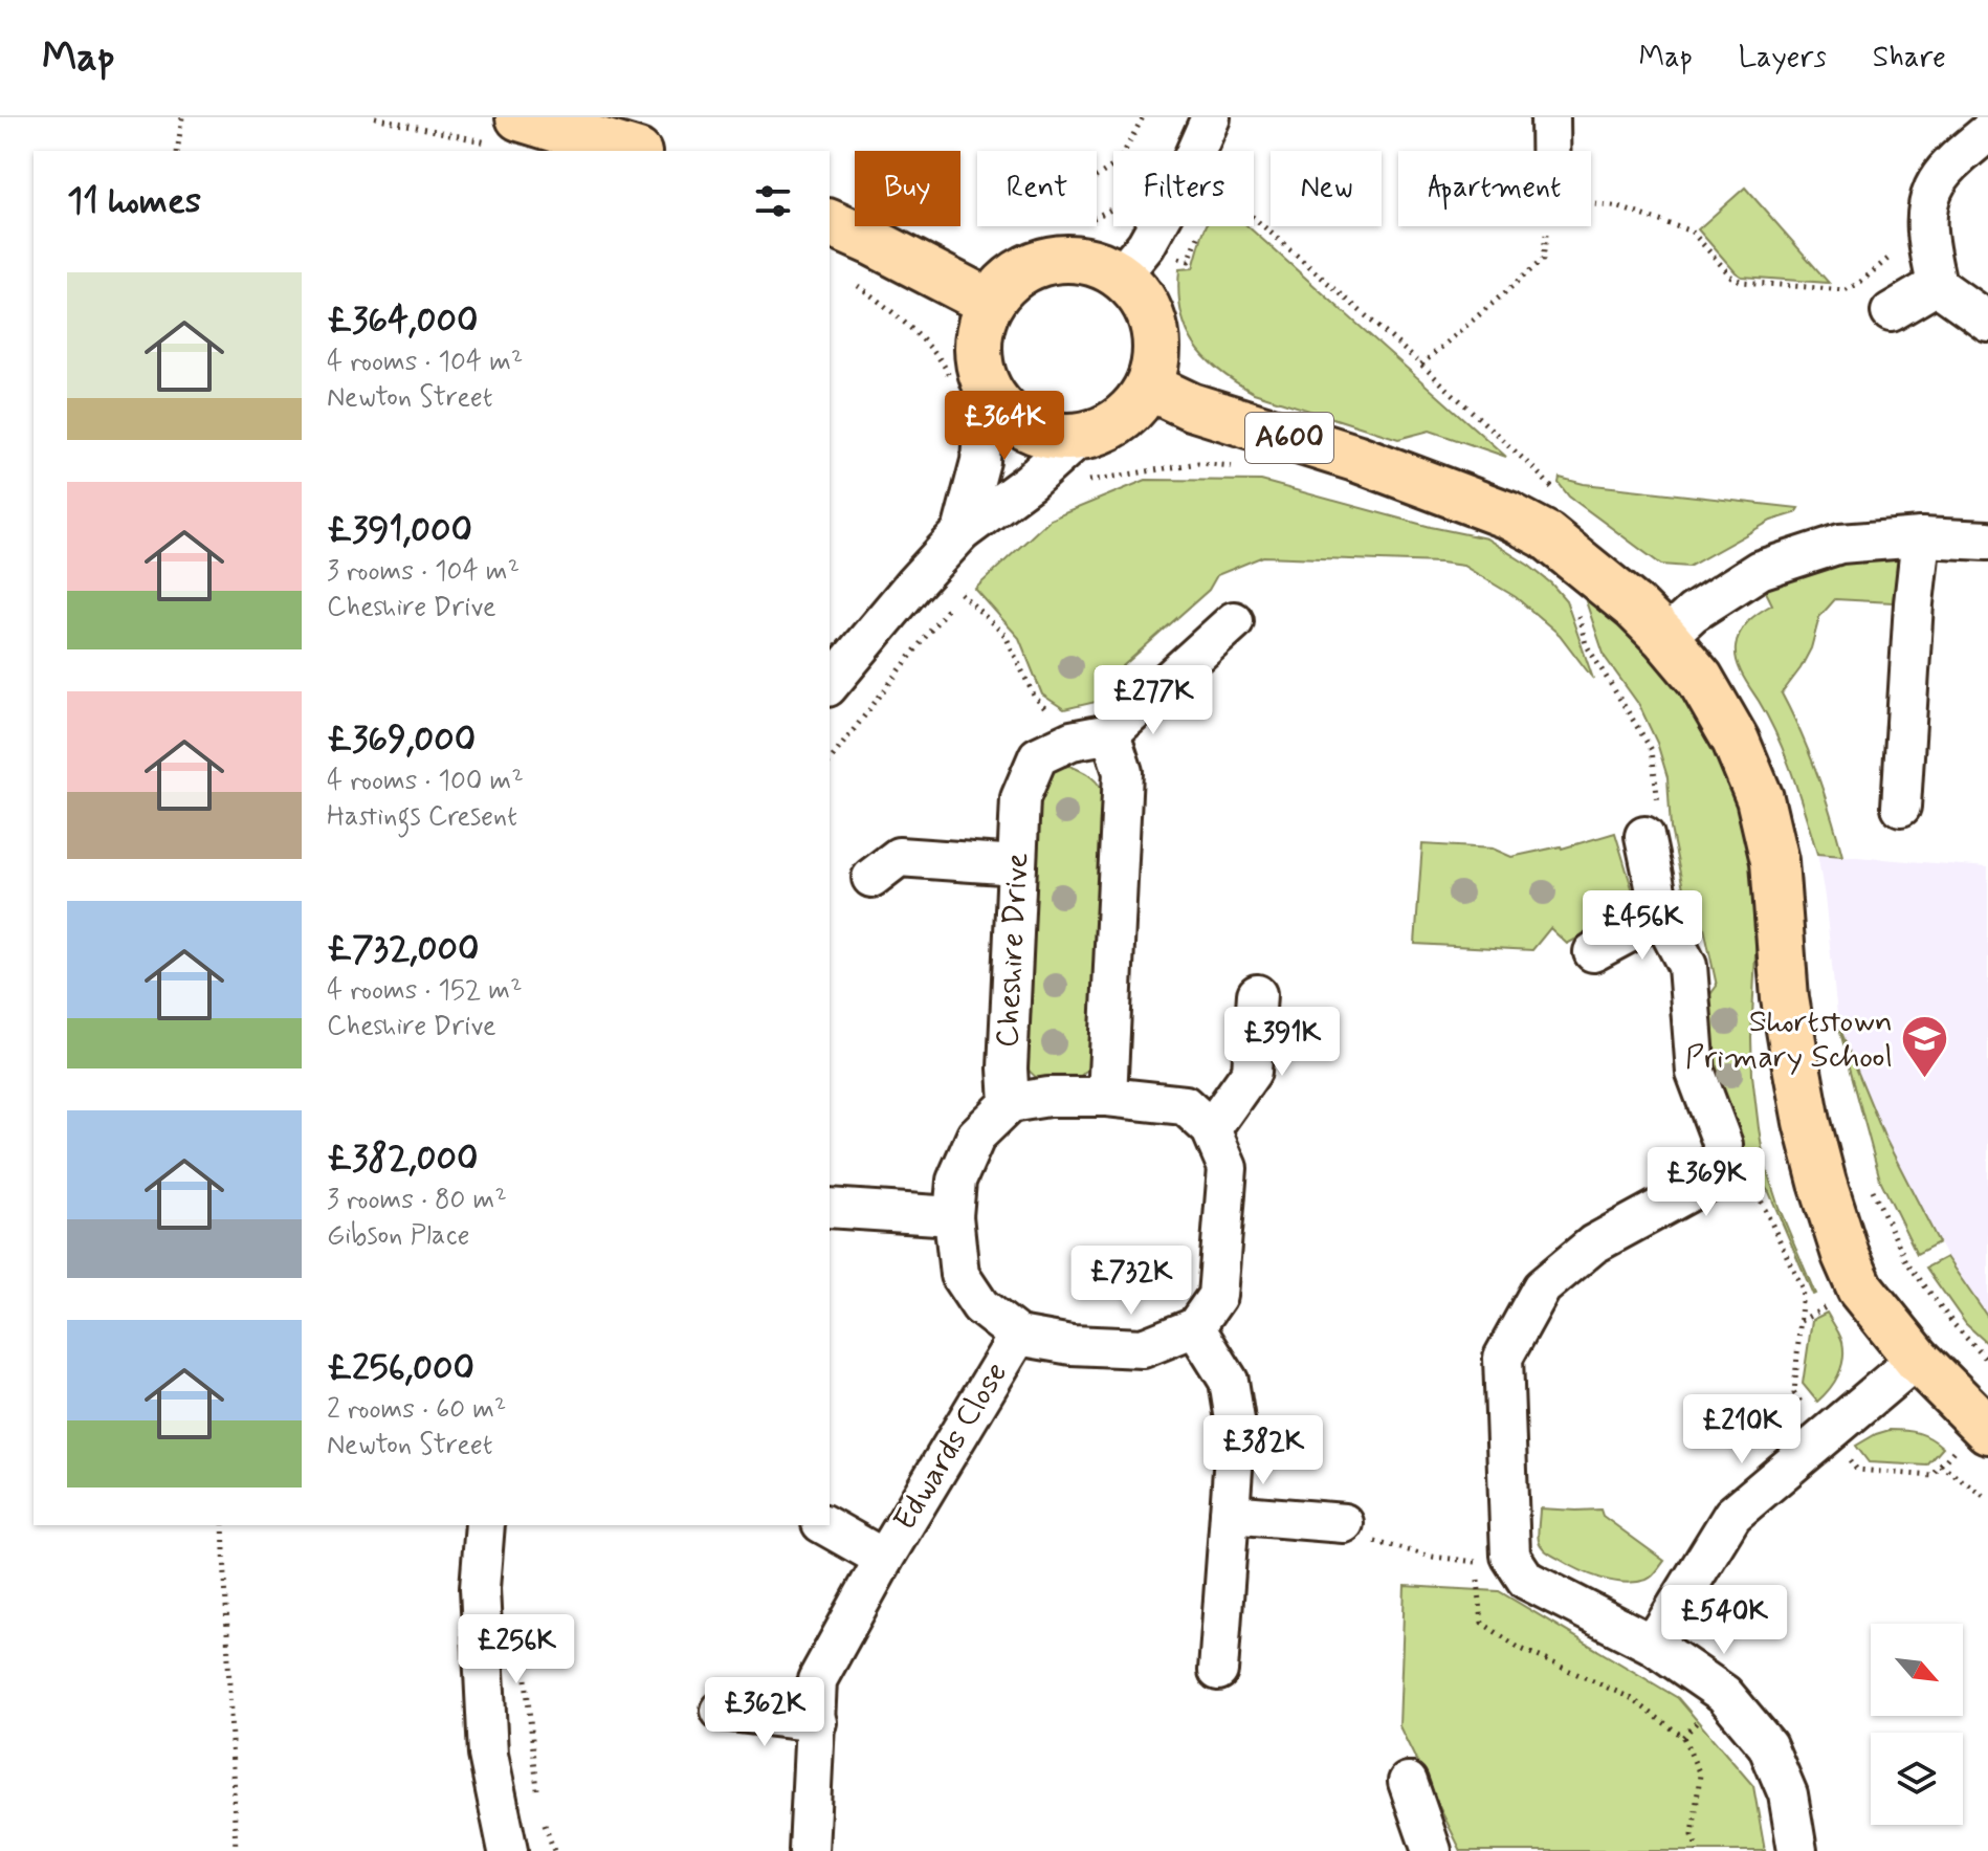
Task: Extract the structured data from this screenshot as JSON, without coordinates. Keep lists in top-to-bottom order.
{
  "streets": {
    "main road": ["A600"],
    "street": ["Cheshire Drive", "Edwards Close"]
  },
  "crossings": [
    ["Cheshire Drive", "Edwards Close"]
  ],
  "places": {
    "school or university": ["Shortstown Primary School"]
  },
  "north": "bottom right",
  "page": {
    "header": "Map",
    "nav": ["Map", "Layers", "Share"],
    "chip": [
      "Buy",
      "Rent",
      "Filters",
      "New",
      "Apartment"
    ],
    "heading": "11 homes",
    "list": [
      {
        "name": "£364,000",
        "note": "4 rooms · 104 m² · Newton Street"
      },
      {
        "name": "£391,000",
        "note": "3 rooms · 104 m² · Cheshire Drive"
      },
      {
        "name": "£369,000",
        "note": "4 rooms · 100 m² · Hastings Cresent"
      },
      {
        "name": "£732,000",
        "note": "4 rooms · 152 m² · Cheshire Drive"
      },
      {
        "name": "£382,000",
        "note": "3 rooms · 80 m² · Gibson Place"
      },
      {
        "name": "£256,000",
        "note": "2 rooms · 60 m² · Newton Street"
      }
    ],
    "price": [
      "£364K",
      "£277K",
      "£456K",
      "£391K",
      "£369K",
      "£732K",
      "£210K",
      "£382K",
      "£540K",
      "£256K",
      "£362K"
    ]
  }
}
